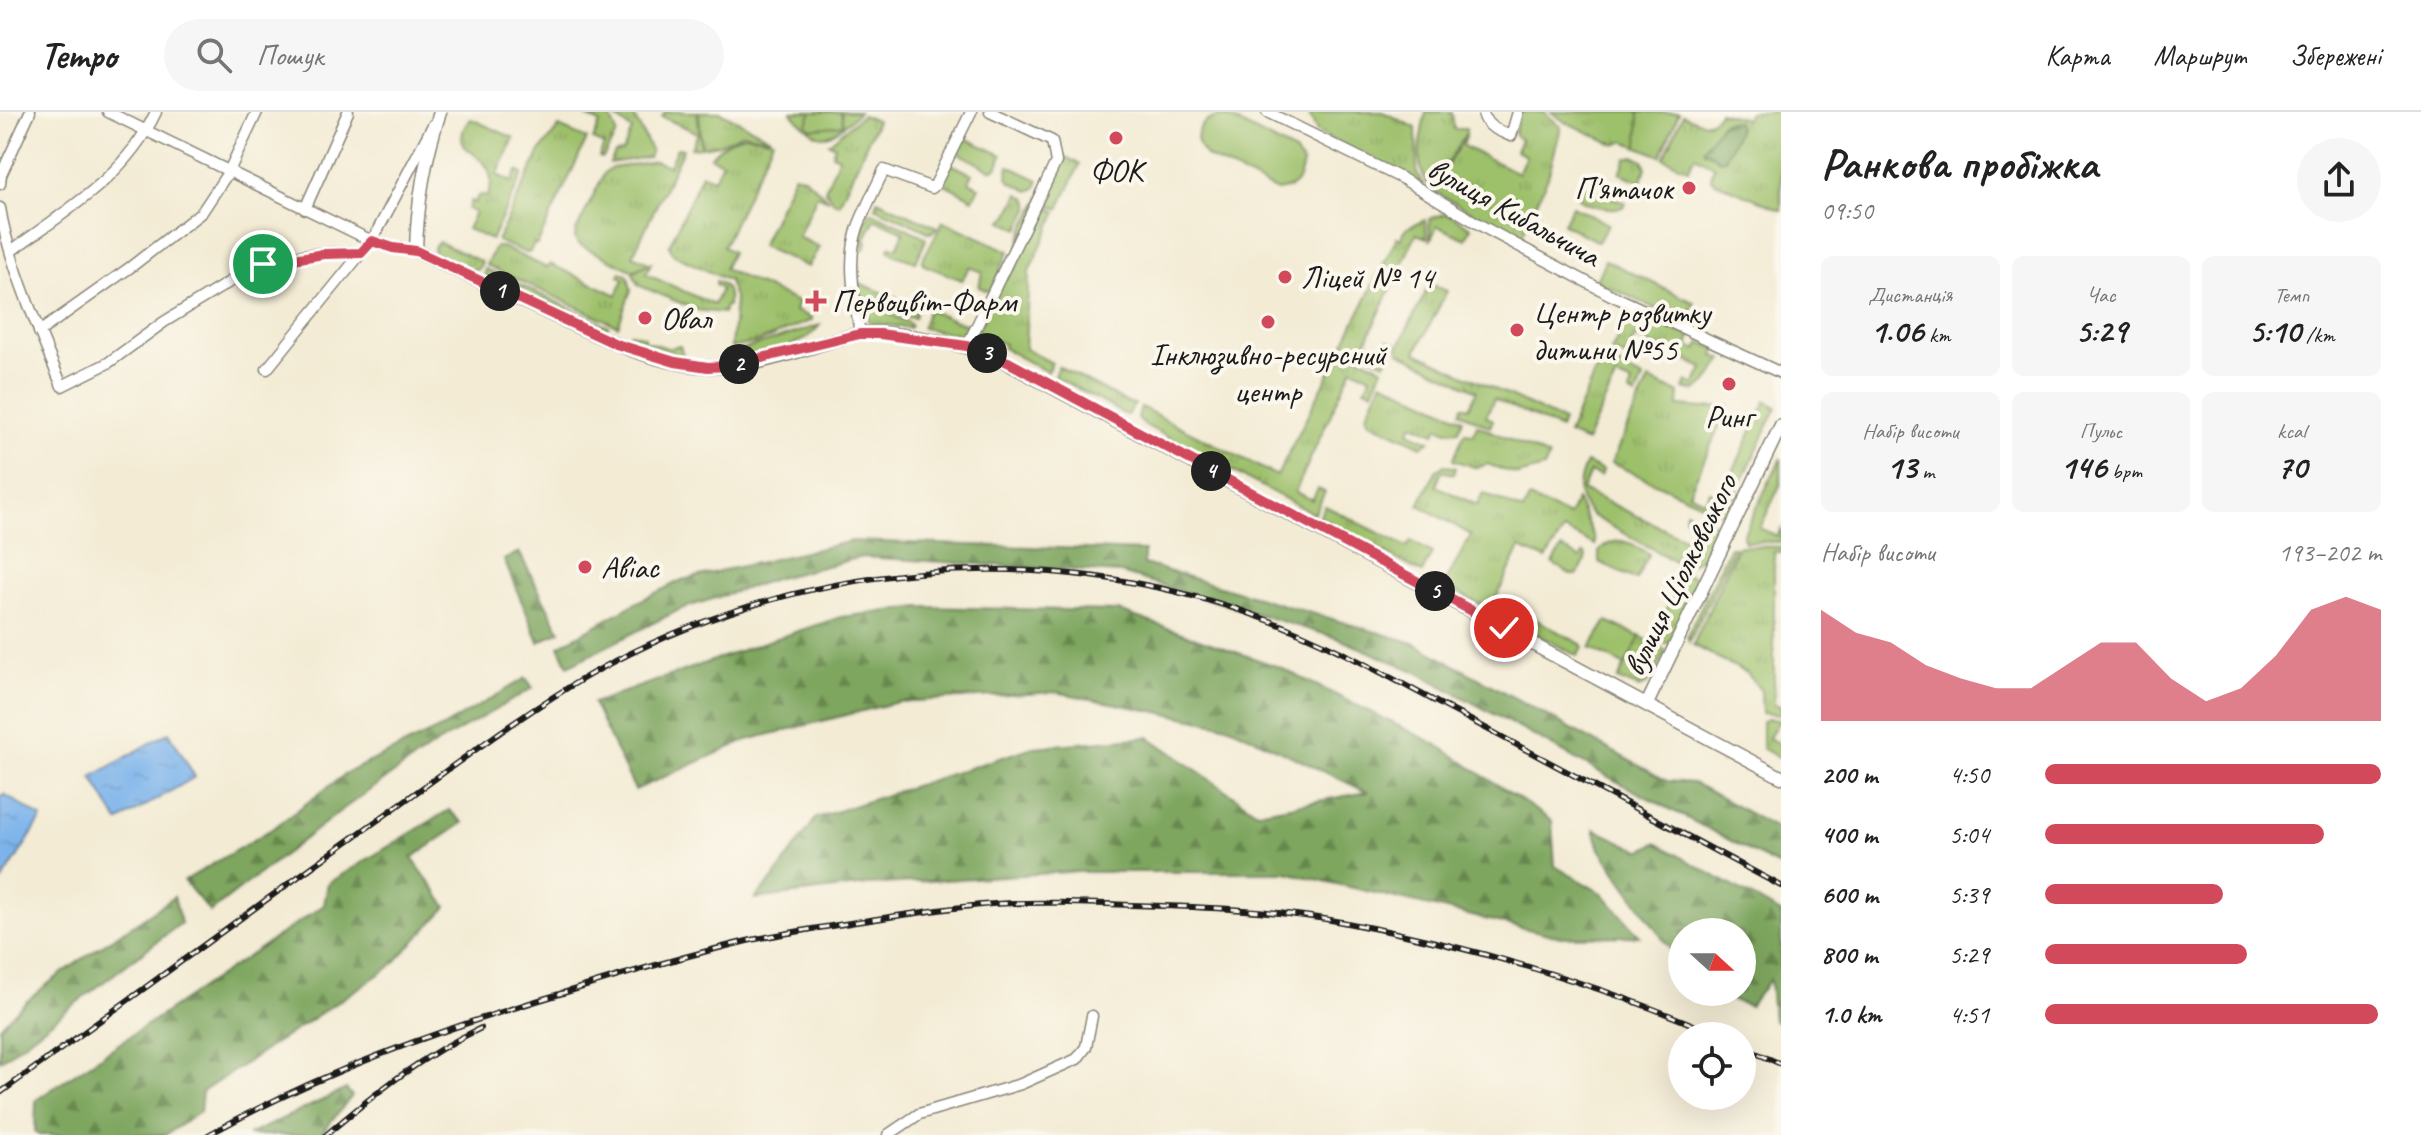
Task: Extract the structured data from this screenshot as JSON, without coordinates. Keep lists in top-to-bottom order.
{
  "streets": {
    "street": ["вулиця Кибальчича", "вулиця Ціолковського"]
  },
  "places": {
    "other": [
      "ФОК",
      "П'ятачок",
      "Ліцей № 14",
      "Овал",
      "Інклюзивно-ресурсний центр",
      "Центр розвитку дитини №55",
      "Ринг",
      "Авіас"
    ],
    "health": ["Первоцвіт-Фарм"]
  },
  "north": "right",
  "page": {
    "header": "Tempo",
    "search": "Пошук",
    "nav": ["Карта", "Маршрут", "Збережені"],
    "heading": ["Ранкова пробіжка", "09:50"],
    "stats": [
      ["Дистанція", "1.06 km"],
      ["Час", "5:29"],
      ["Темп", "5:10 /km"],
      ["Набір висоти", "13 m"],
      ["Пульс", "146 bpm"],
      ["kcal", "70"]
    ],
    "pins": [
      "1",
      "3",
      "2",
      "4",
      "5"
    ],
    "chart": ["Набір висоти", "193–202 m"],
    "list": [
      {
        "name": "200 m",
        "note": "4:50"
      },
      {
        "name": "400 m",
        "note": "5:04"
      },
      {
        "name": "600 m",
        "note": "5:39"
      },
      {
        "name": "800 m",
        "note": "5:29"
      },
      {
        "name": "1.0 km",
        "note": "4:51"
      }
    ]
  }
}
